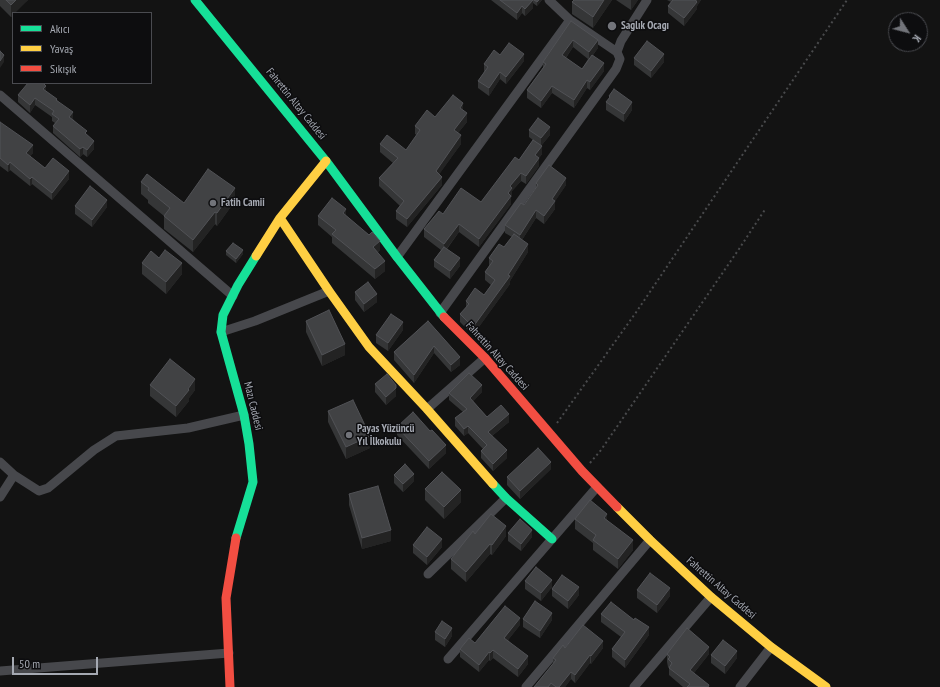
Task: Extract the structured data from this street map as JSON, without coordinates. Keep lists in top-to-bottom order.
{
  "streets": {
    "street": ["Fahrettin Altay Caddesi", "Mazı Caddesi"]
  },
  "crossings": [
    ["Fahrettin Altay Caddesi", "Mazı Caddesi"]
  ],
  "places": ["Saglık Ocagı", "Fatih Camii", "Payas Yüzüncü Yıl İlkokulu"],
  "legend": ["Akıcı", "Yavaş", "Sıkışık"],
  "scale_bar": "50 m",
  "north": "bottom right"
}
